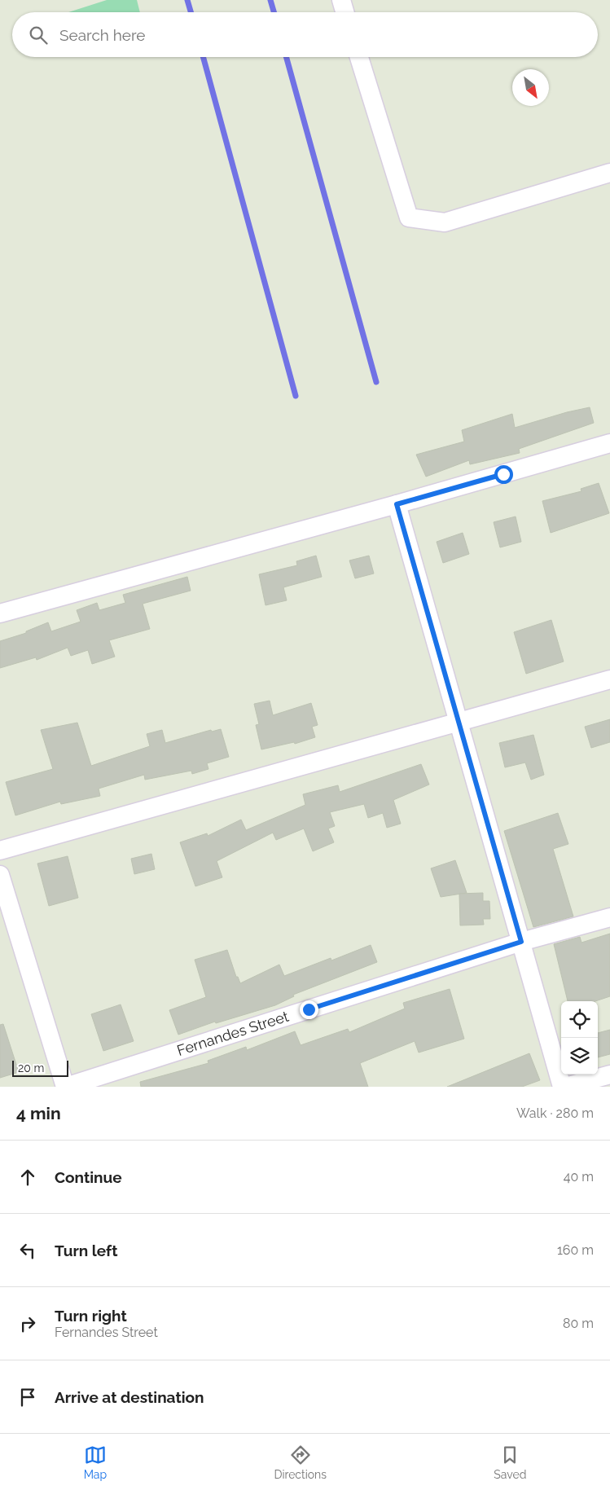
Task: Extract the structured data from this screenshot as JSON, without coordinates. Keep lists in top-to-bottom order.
{
  "streets": {
    "street": ["Fernandes Street"]
  },
  "scale_bar": "20 m",
  "north": "bottom right",
  "page": {
    "search": "Search here",
    "scale": "20 m",
    "heading": ["4 min", "Walk · 280 m"],
    "list": [
      ["Continue", "40 m"],
      ["Turn left", "160 m"],
      ["Turn right", "Fernandes Street", "80 m"],
      "Arrive at destination"
    ],
    "nav": ["Map", "Directions", "Saved"]
  }
}
